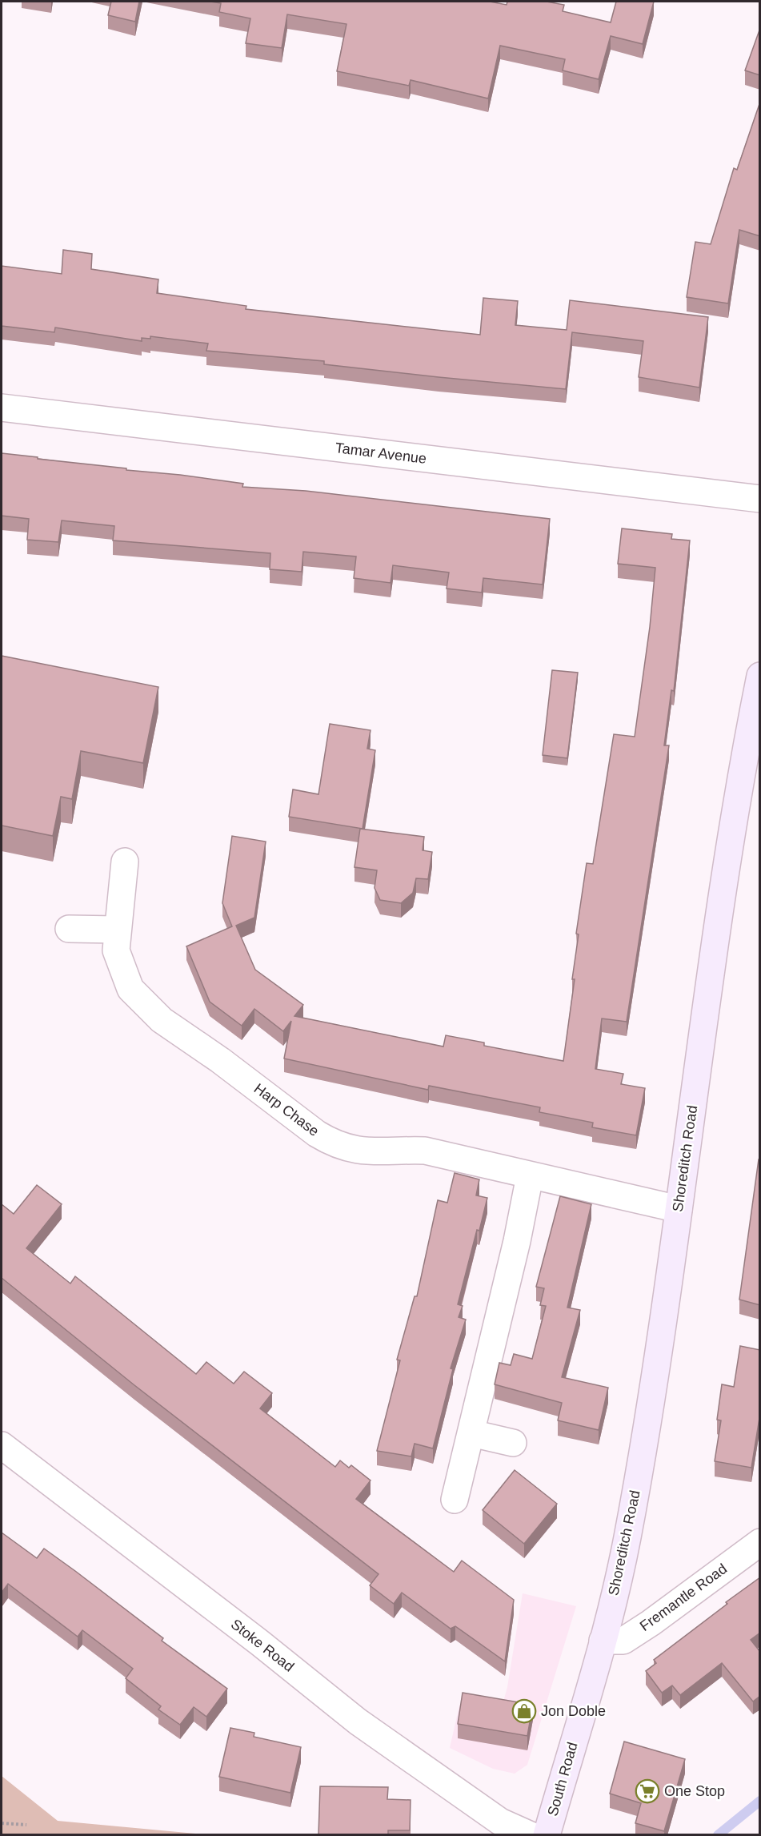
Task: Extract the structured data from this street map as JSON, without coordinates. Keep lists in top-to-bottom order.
{
  "streets": {
    "main road": ["Shoreditch Road", "South Road"],
    "street": [
      "Tamar Avenue",
      "Harp Chase",
      "Fremantle Road",
      "Stoke Road"
    ]
  },
  "crossings": [
    ["Harp Chase", "Shoreditch Road"],
    ["Shoreditch Road", "Fremantle Road"],
    ["Shoreditch Road", "South Road"],
    ["Fremantle Road", "South Road"]
  ],
  "places": {
    "shop": ["Jon Doble"],
    "supermarket": ["One Stop"]
  }
}
